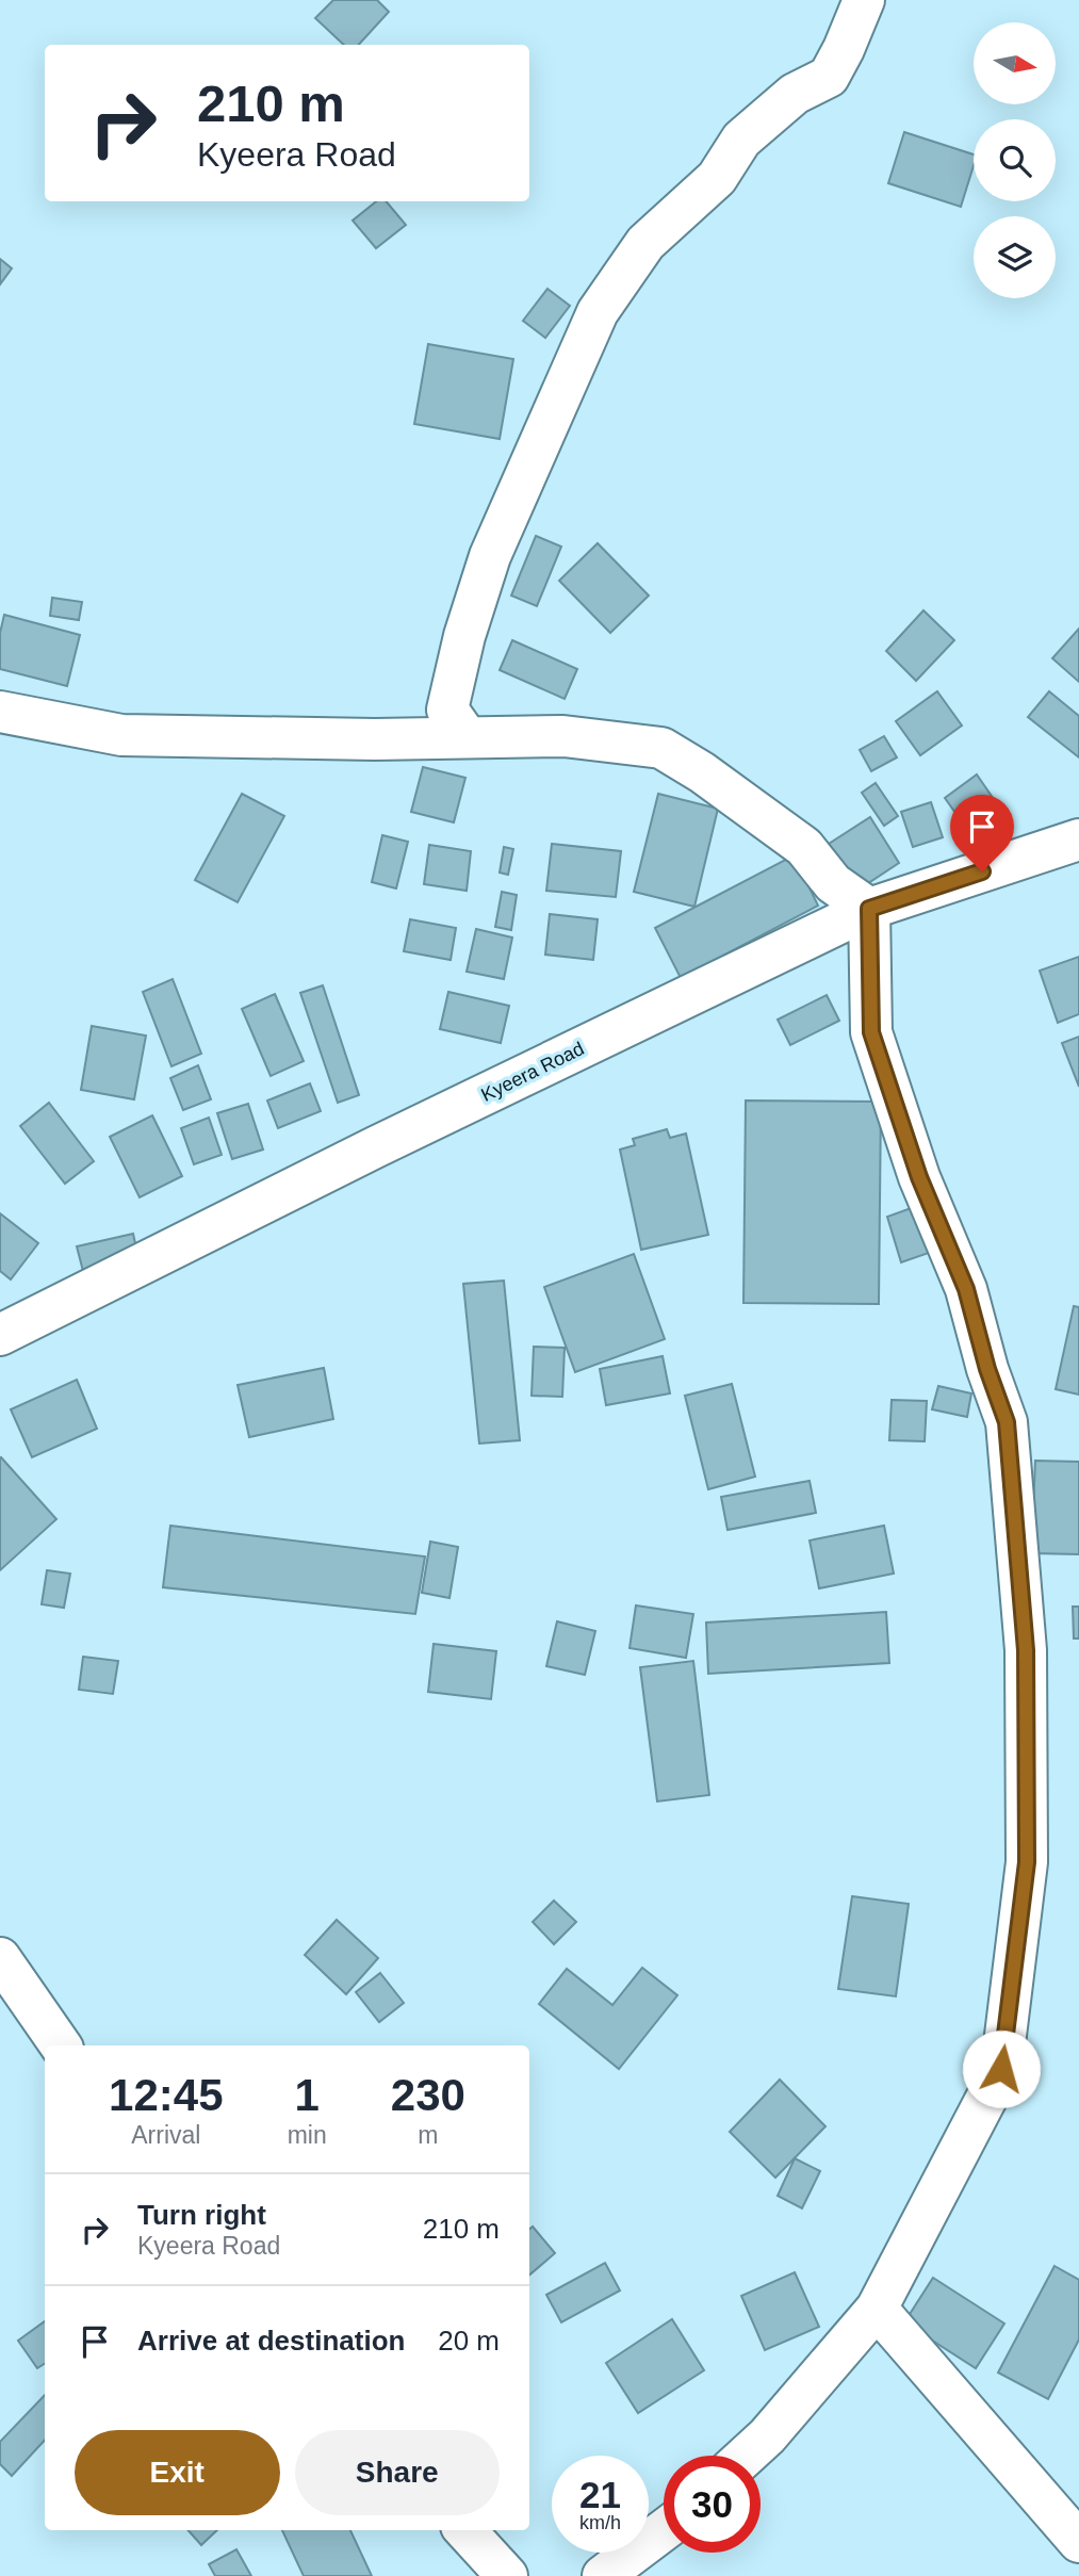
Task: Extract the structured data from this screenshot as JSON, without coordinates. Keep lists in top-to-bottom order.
{
  "streets": {
    "street": ["Kyeera Road"]
  },
  "north": "right",
  "page": {
    "turn": ["210 m", "Kyeera Road"],
    "eta": [
      "12:45",
      "Arrival",
      "1",
      "min",
      "230",
      "m"
    ],
    "list": [
      {
        "name": "Turn right",
        "note": "Kyeera Road",
        "value": "210 m"
      },
      {
        "name": "Arrive at destination",
        "value": "20 m"
      }
    ],
    "buttons": ["Exit", "Share"],
    "speed": "21 km/h",
    "limit": "30"
  }
}
